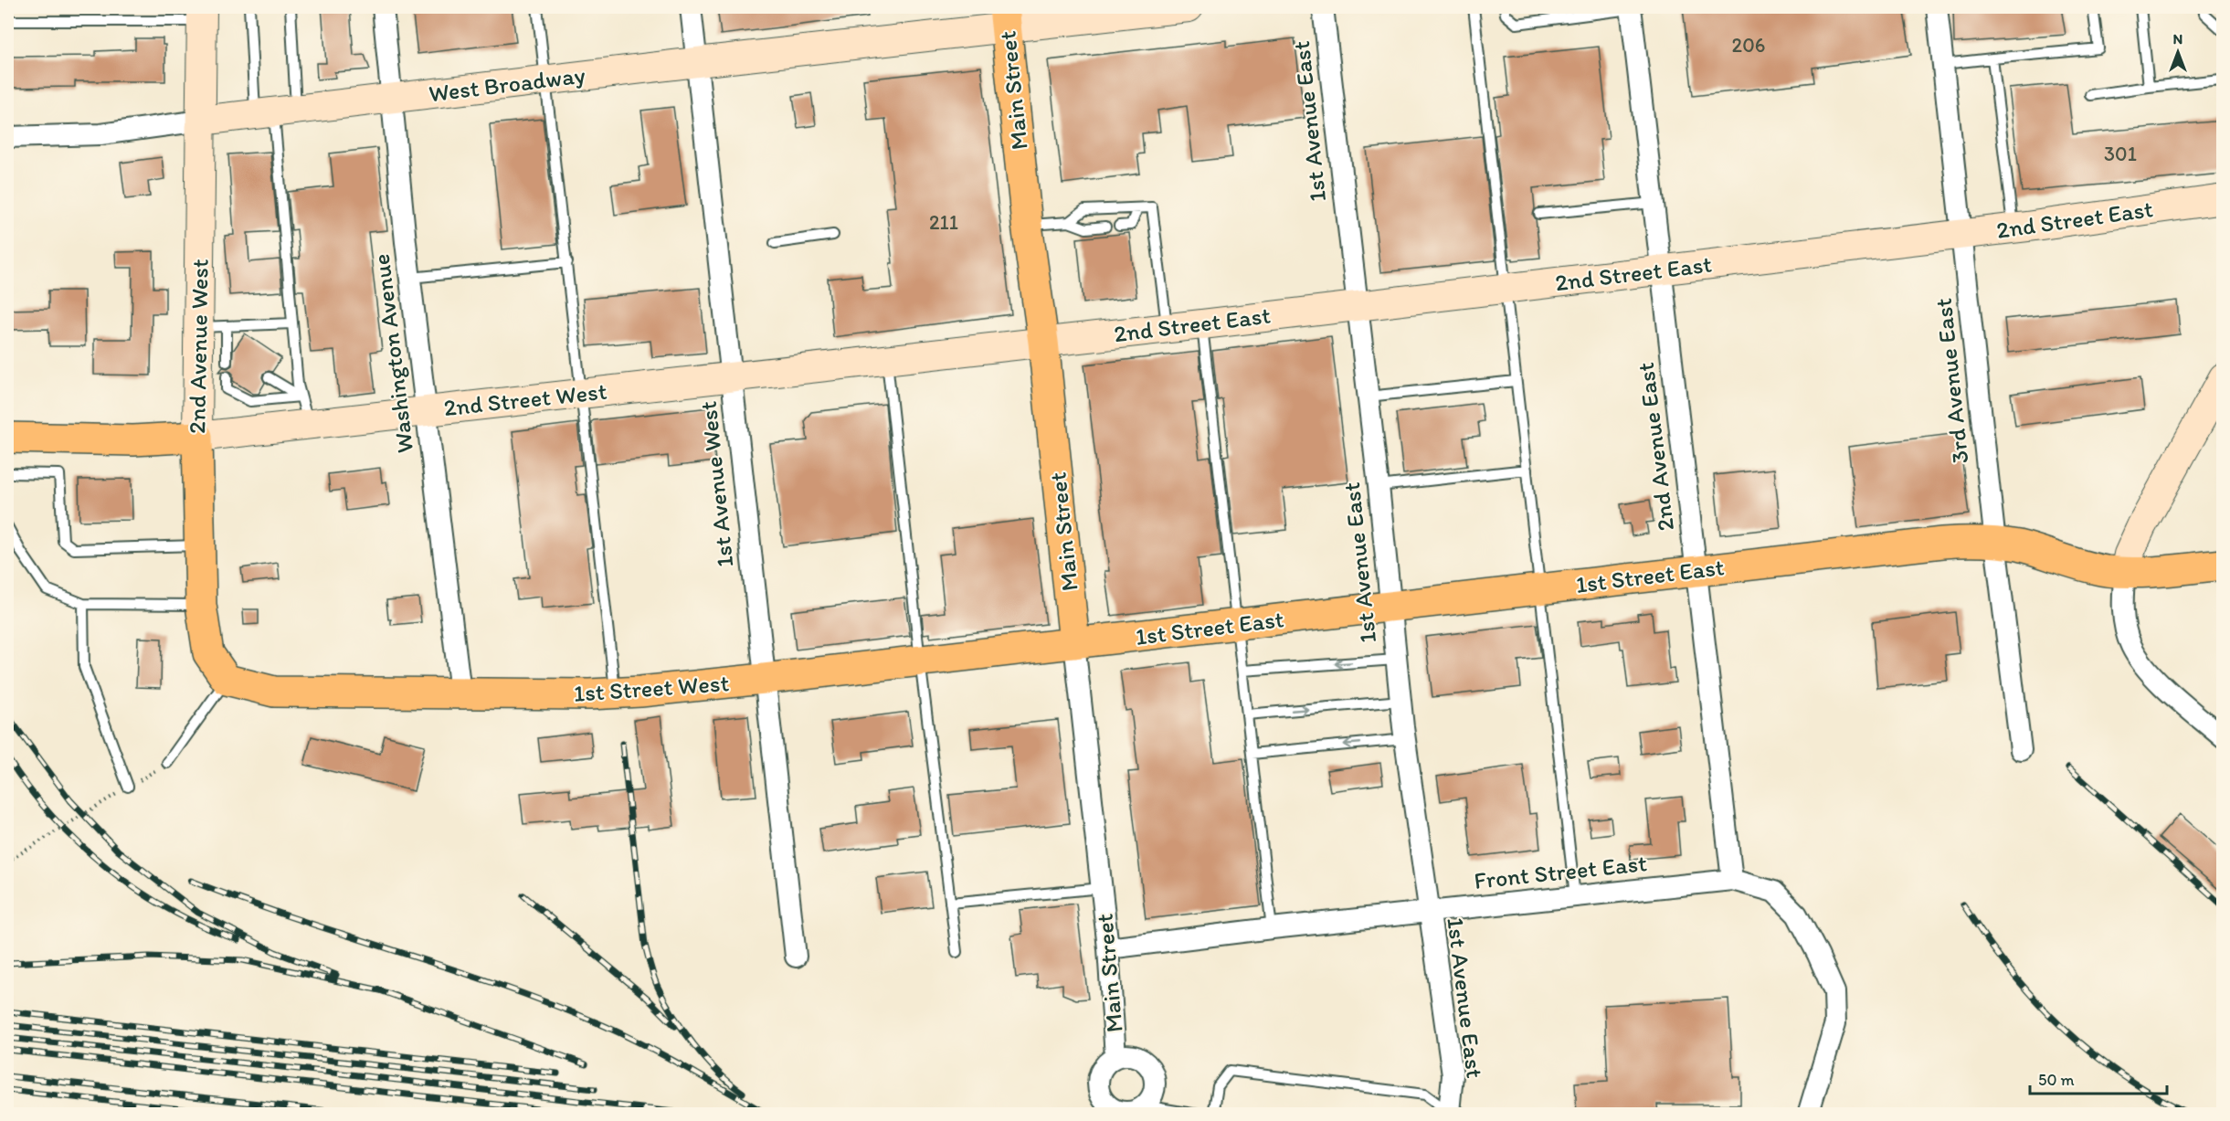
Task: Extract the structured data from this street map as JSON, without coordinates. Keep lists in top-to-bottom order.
{
  "streets": {
    "main road": [
      "Main Street",
      "2nd Avenue West",
      "2nd Street West",
      "1st Street East",
      "1st Street West"
    ],
    "street": [
      "West Broadway",
      "1st Avenue East",
      "2nd Street East",
      "Washington Avenue",
      "3rd Avenue East",
      "2nd Avenue East",
      "1st Avenue West",
      "Front Street East"
    ]
  },
  "crossings": [
    ["West Broadway", "Main Street"],
    ["West Broadway", "2nd Avenue West"],
    ["West Broadway", "Washington Avenue"],
    ["West Broadway", "1st Avenue West"],
    ["Main Street", "2nd Street East"],
    ["Main Street", "2nd Street West"],
    ["Main Street", "1st Street East"],
    ["Main Street", "1st Street West"],
    ["Main Street", "Front Street East"],
    ["1st Avenue East", "2nd Street East"],
    ["1st Avenue East", "1st Street East"],
    ["1st Avenue East", "Front Street East"],
    ["2nd Street East", "3rd Avenue East"],
    ["2nd Street East", "2nd Street West"],
    ["2nd Street East", "2nd Avenue East"],
    ["2nd Avenue West", "2nd Street West"],
    ["2nd Avenue West", "1st Street West"],
    ["Washington Avenue", "2nd Street West"],
    ["Washington Avenue", "1st Street West"],
    ["3rd Avenue East", "1st Street East"],
    ["2nd Street West", "1st Avenue West"],
    ["2nd Avenue East", "1st Street East"],
    ["2nd Avenue East", "Front Street East"],
    ["1st Avenue West", "1st Street West"],
    ["1st Street East", "1st Street West"]
  ],
  "house_numbers": ["206", "301", "211"],
  "scale_bar": "50 m",
  "north": "top"
}
